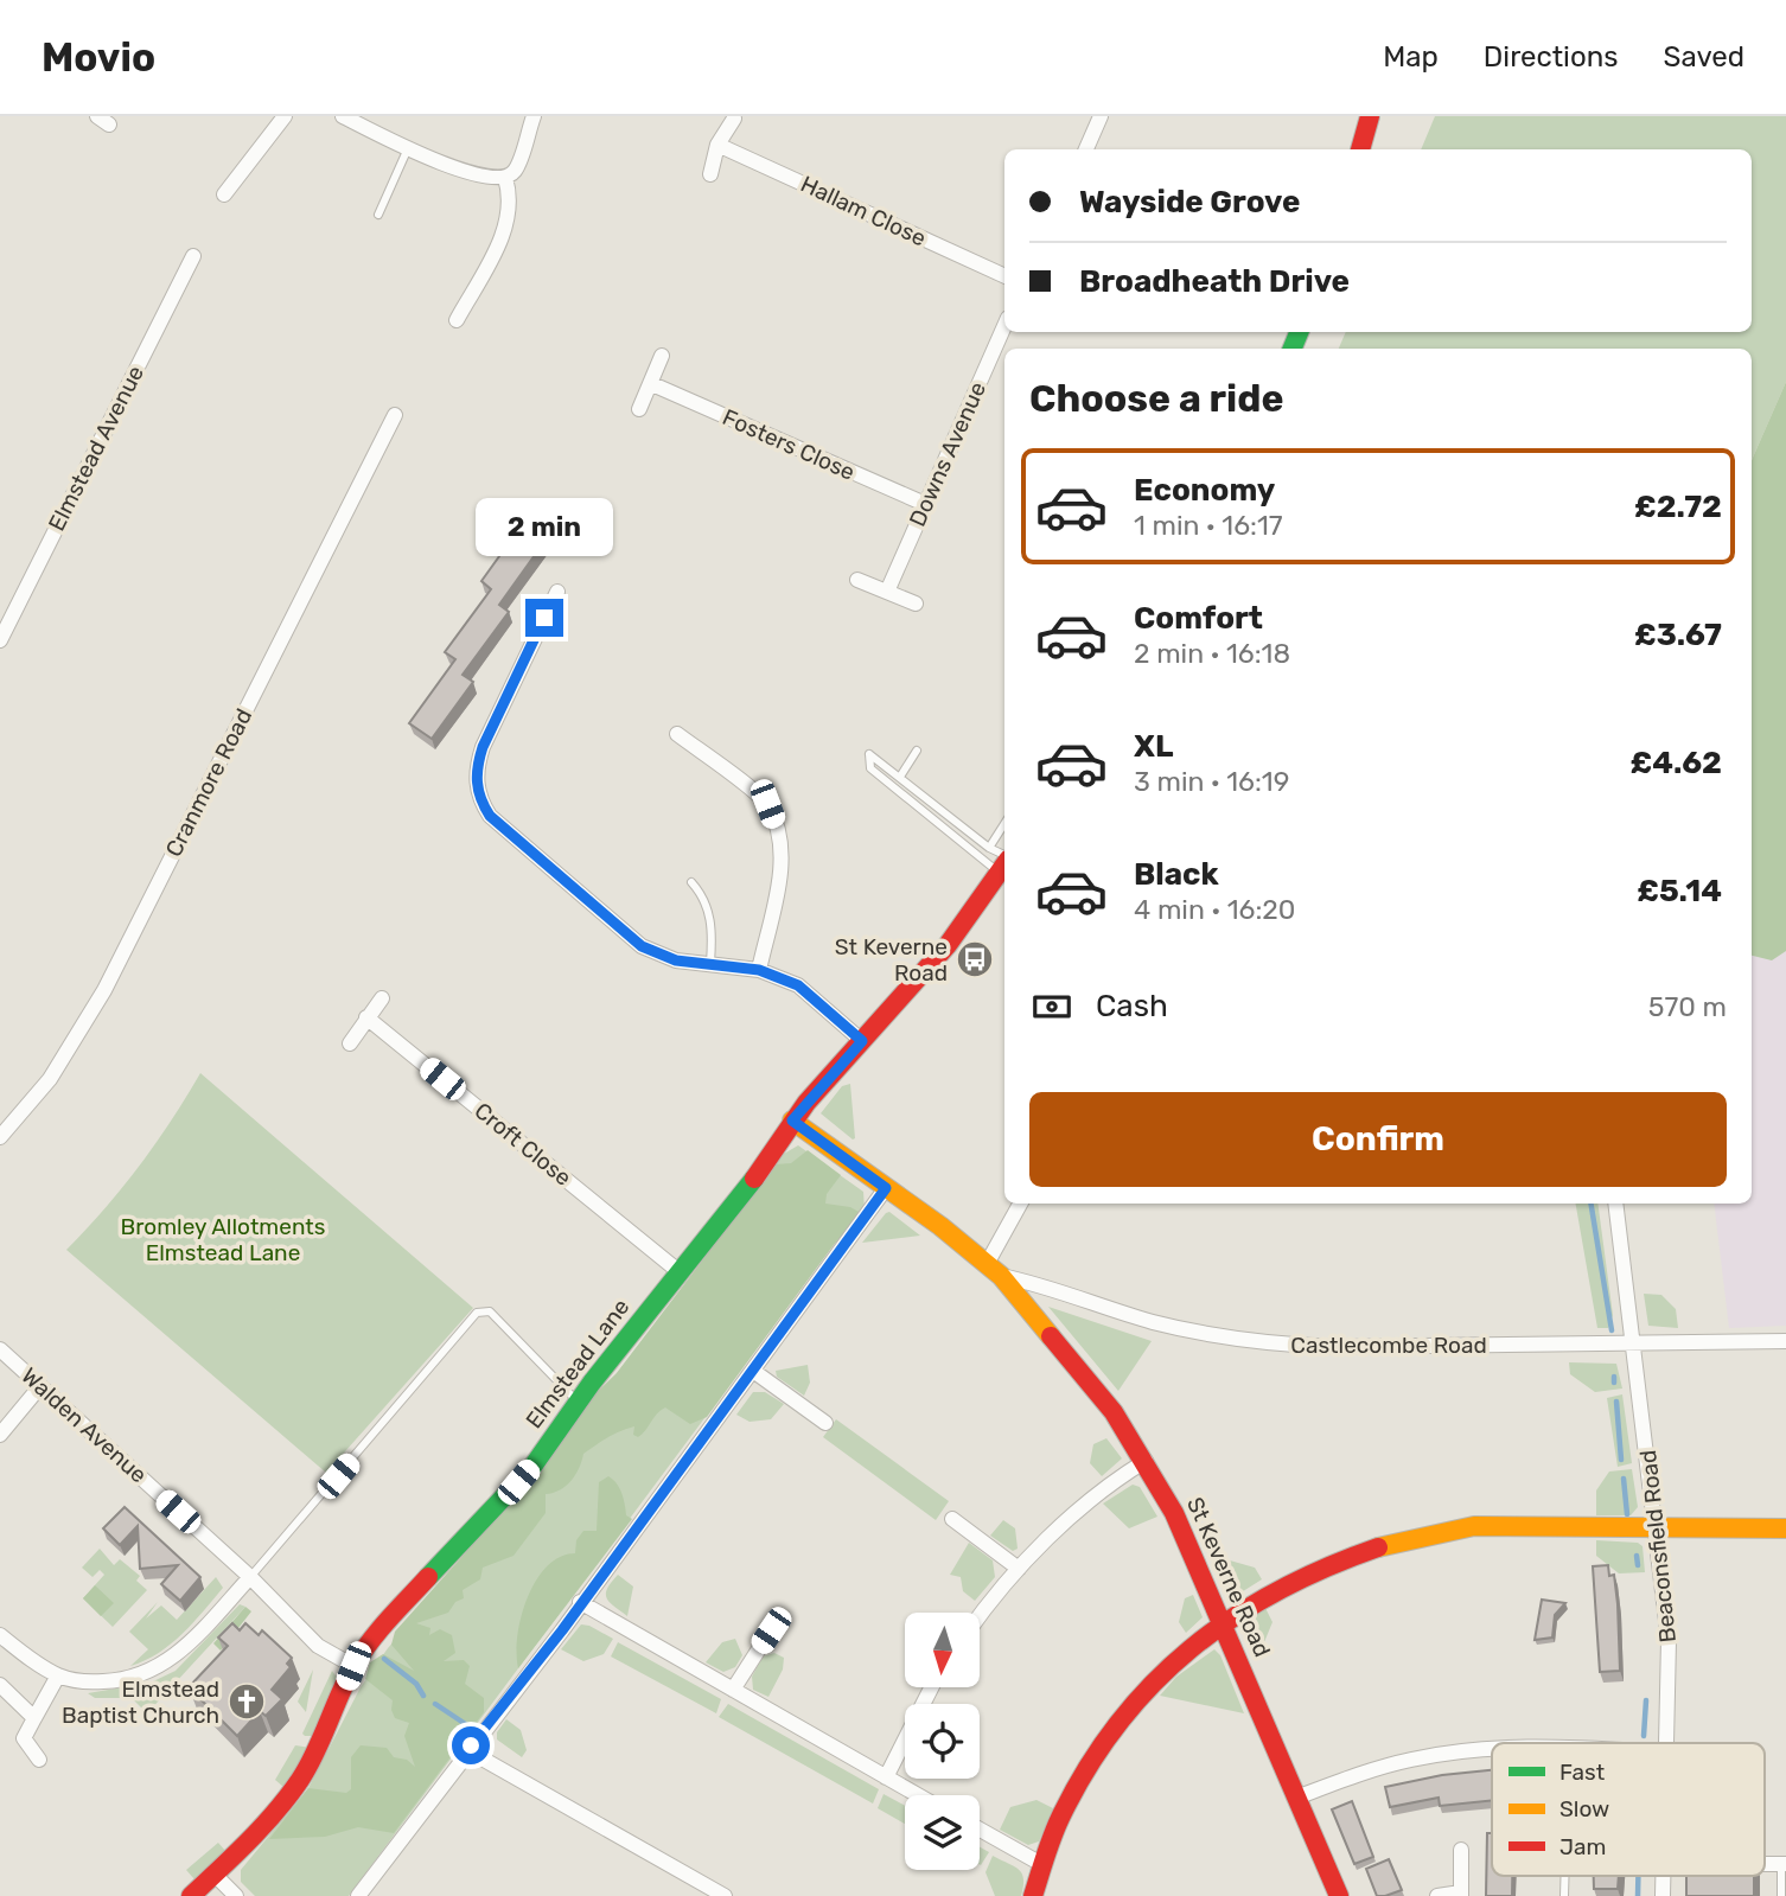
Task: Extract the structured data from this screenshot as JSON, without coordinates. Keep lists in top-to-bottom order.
{
  "streets": {
    "street": [
      "Hallam Close",
      "Fosters Close",
      "Elmstead Avenue",
      "Downs Avenue",
      "Cranmore Road",
      "Croft Close",
      "Castlecombe Road",
      "Elmstead Lane",
      "Walden Avenue",
      "Beaconsfield Road",
      "St Keverne Road"
    ]
  },
  "crossings": [
    ["Fosters Close", "Downs Avenue"],
    ["Croft Close", "Elmstead Lane"],
    ["Castlecombe Road", "Beaconsfield Road"],
    ["Castlecombe Road", "St Keverne Road"],
    ["Elmstead Lane", "Walden Avenue"],
    ["Elmstead Lane", "St Keverne Road"]
  ],
  "parks": ["Bromley Allotments Elmstead Lane"],
  "places": {
    "bus stop": ["St Keverne Road"],
    "church": ["Elmstead Baptist Church"]
  },
  "legend": ["Fast", "Slow", "Jam"],
  "north": "bottom",
  "page": {
    "header": "Movio",
    "nav": ["Map", "Directions", "Saved"],
    "banner": ["Wayside Grove", "Broadheath Drive"],
    "heading": "Choose a ride",
    "list": [
      {
        "name": "Economy",
        "note": "1 min · 16:17",
        "value": "£2.72"
      },
      {
        "name": "Comfort",
        "note": "2 min · 16:18",
        "value": "£3.67"
      },
      {
        "name": "XL",
        "note": "3 min · 16:19",
        "value": "£4.62"
      },
      {
        "name": "Black",
        "note": "4 min · 16:20",
        "value": "£5.14"
      }
    ],
    "bubble": "2 min",
    "pay": ["Cash", "570 m"],
    "buttons": "Confirm"
  }
}
